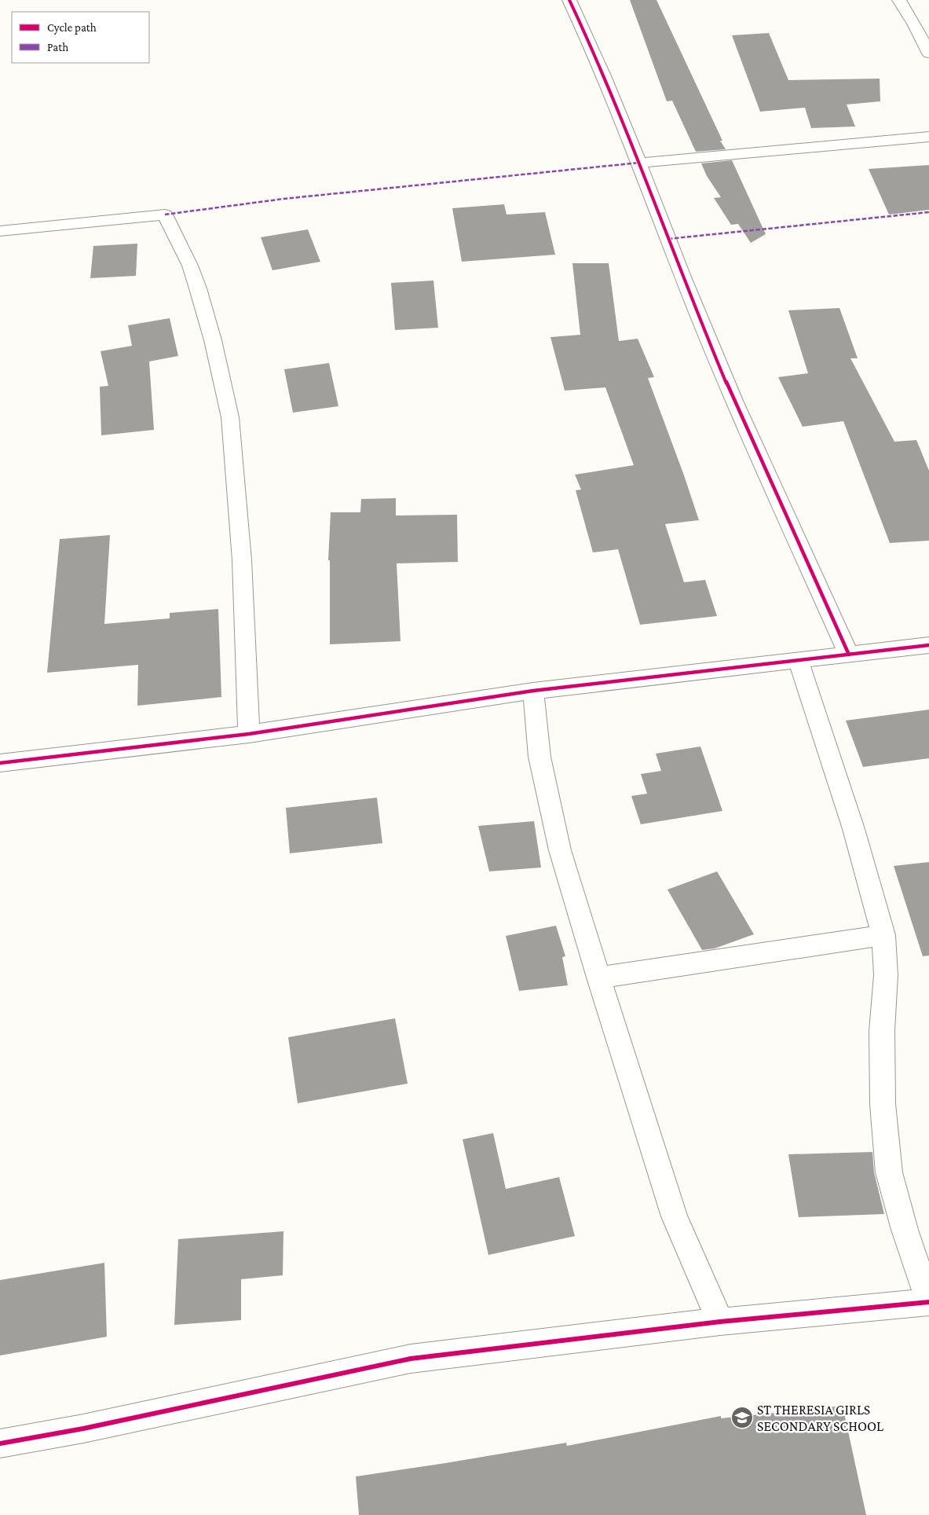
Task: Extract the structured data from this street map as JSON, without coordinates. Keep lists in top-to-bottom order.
{
  "places": {
    "school or university": ["ST THERESIA GIRLS SECONDARY SCHOOL"]
  },
  "legend": ["Cycle path", "Path"]
}
